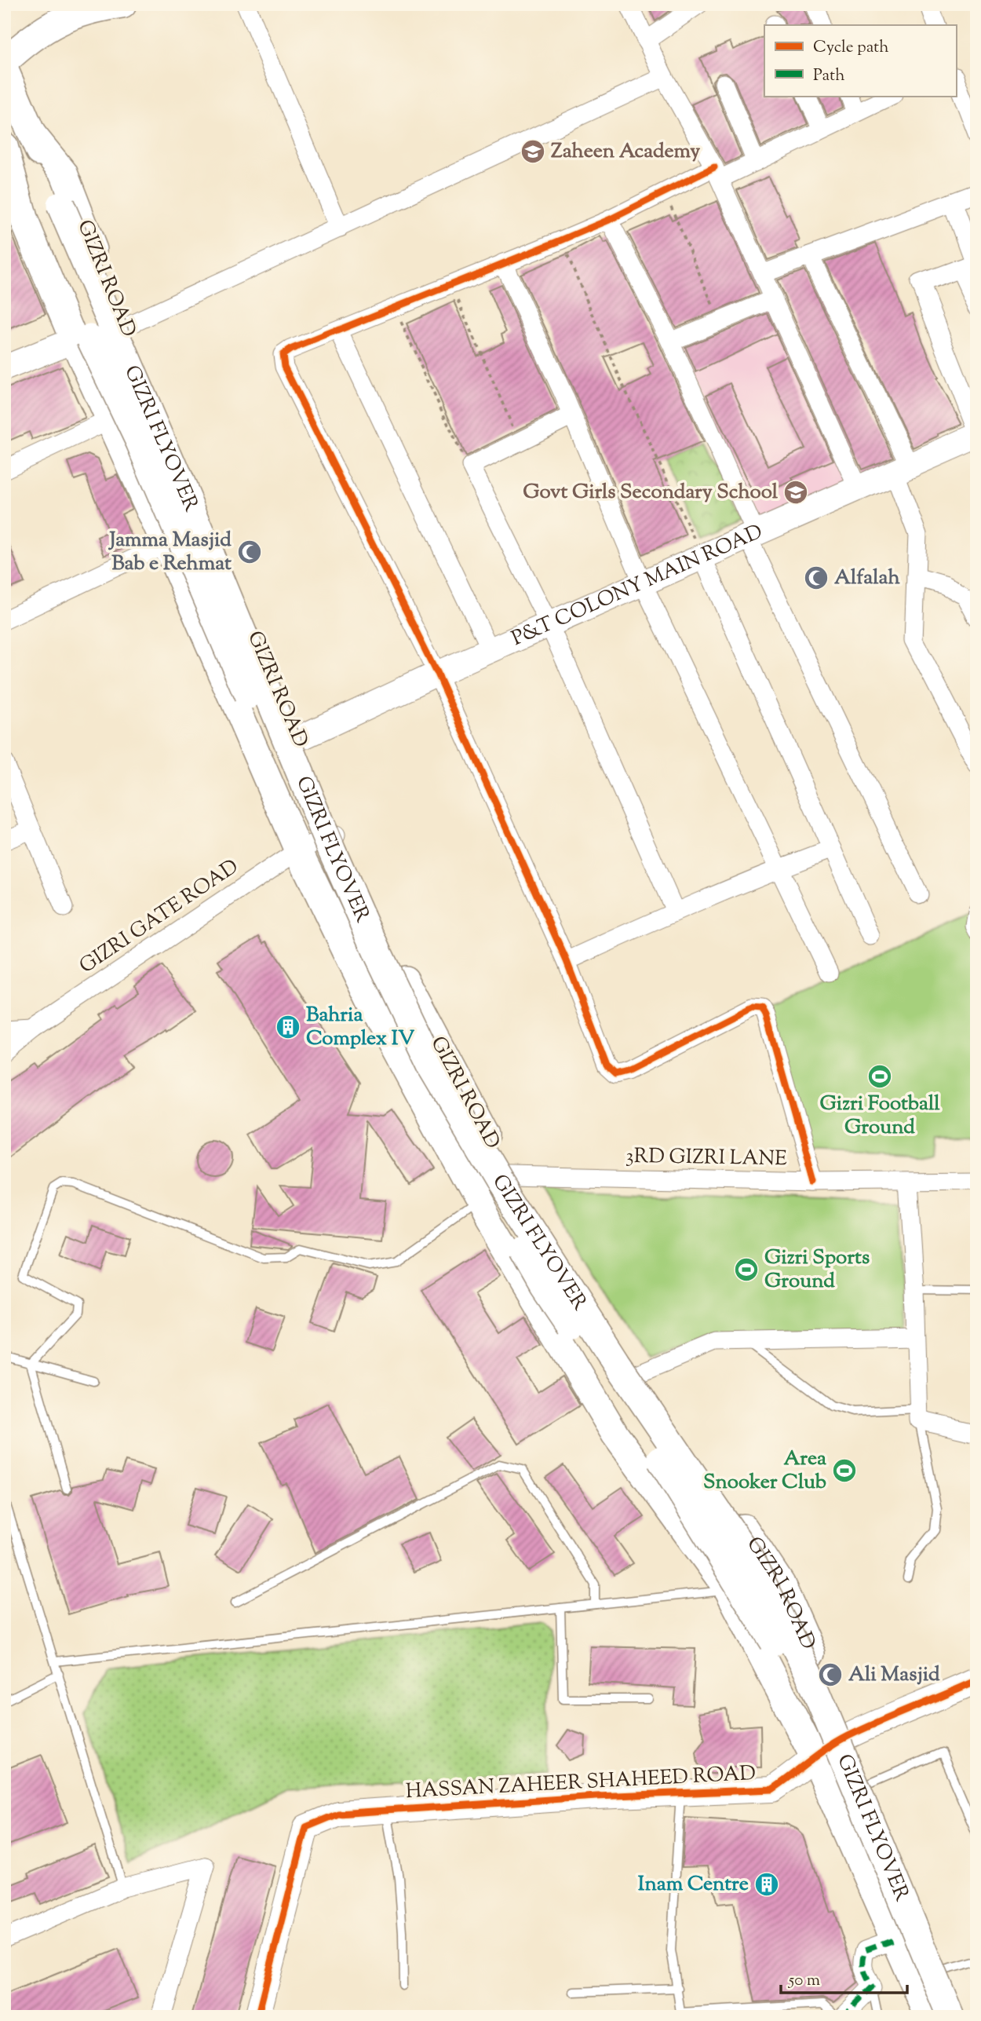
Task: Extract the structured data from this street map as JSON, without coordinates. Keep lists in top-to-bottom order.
{
  "streets": {
    "main road": ["GIZRI ROAD", "GIZRI FLYOVER"],
    "street": [
      "P&T COLONY MAIN ROAD",
      "GIZRI GATE ROAD",
      "3RD GIZRI LANE",
      "HASSAN ZAHEER SHAHEED ROAD"
    ]
  },
  "crossings": [
    ["GIZRI ROAD", "GIZRI FLYOVER"],
    ["GIZRI ROAD", "P&T COLONY MAIN ROAD"],
    ["GIZRI ROAD", "GIZRI GATE ROAD"],
    ["GIZRI ROAD", "3RD GIZRI LANE"],
    ["GIZRI ROAD", "HASSAN ZAHEER SHAHEED ROAD"]
  ],
  "places": {
    "school or university": ["Zaheen Academy", "Govt Girls Secondary School"],
    "mosque": ["Jamma Masjid Bab e Rehmat", "Alfalah", "Ali Masjid"],
    "building": ["Bahria Complex IV", "Inam Centre"],
    "sports": ["Gizri Football Ground", "Gizri Sports Ground", "Area Snooker Club"]
  },
  "legend": ["Cycle path", "Path"],
  "scale_bar": "50 m"
}
